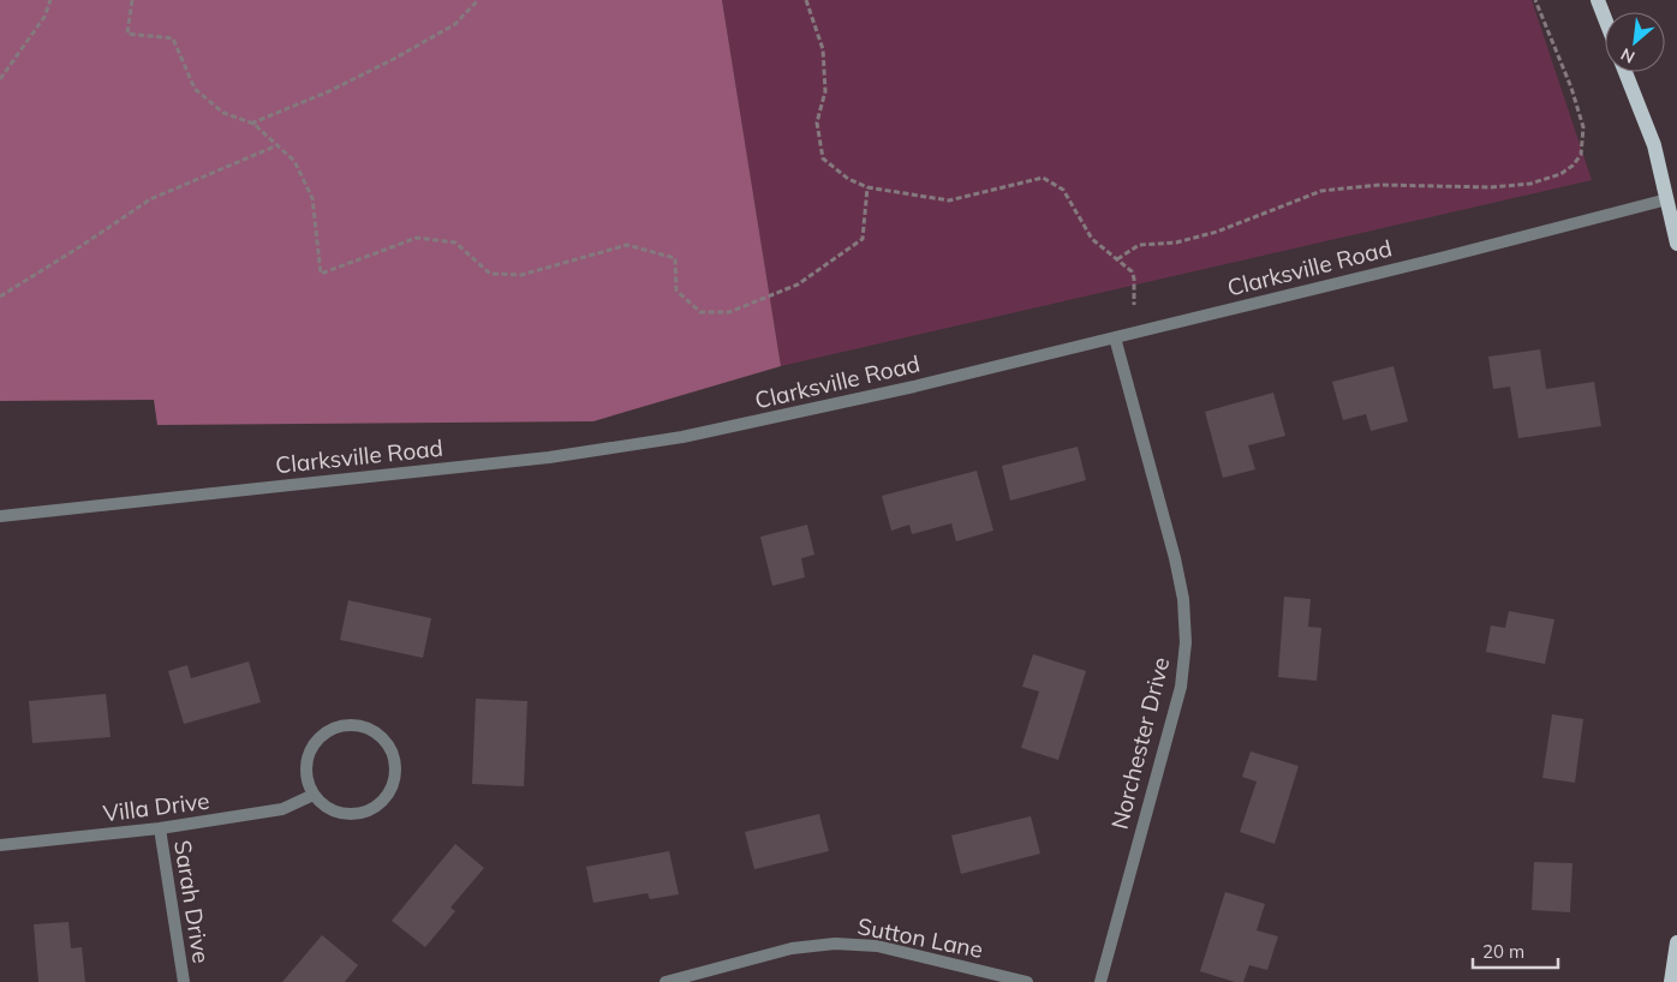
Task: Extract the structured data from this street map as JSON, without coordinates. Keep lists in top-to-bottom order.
{
  "streets": {
    "street": [
      "Clarksville Road",
      "Norchester Drive",
      "Villa Drive",
      "Sarah Drive",
      "Sutton Lane"
    ]
  },
  "crossings": [
    ["Clarksville Road", "Norchester Drive"],
    ["Villa Drive", "Sarah Drive"]
  ],
  "scale_bar": "20 m",
  "north": "bottom left"
}
